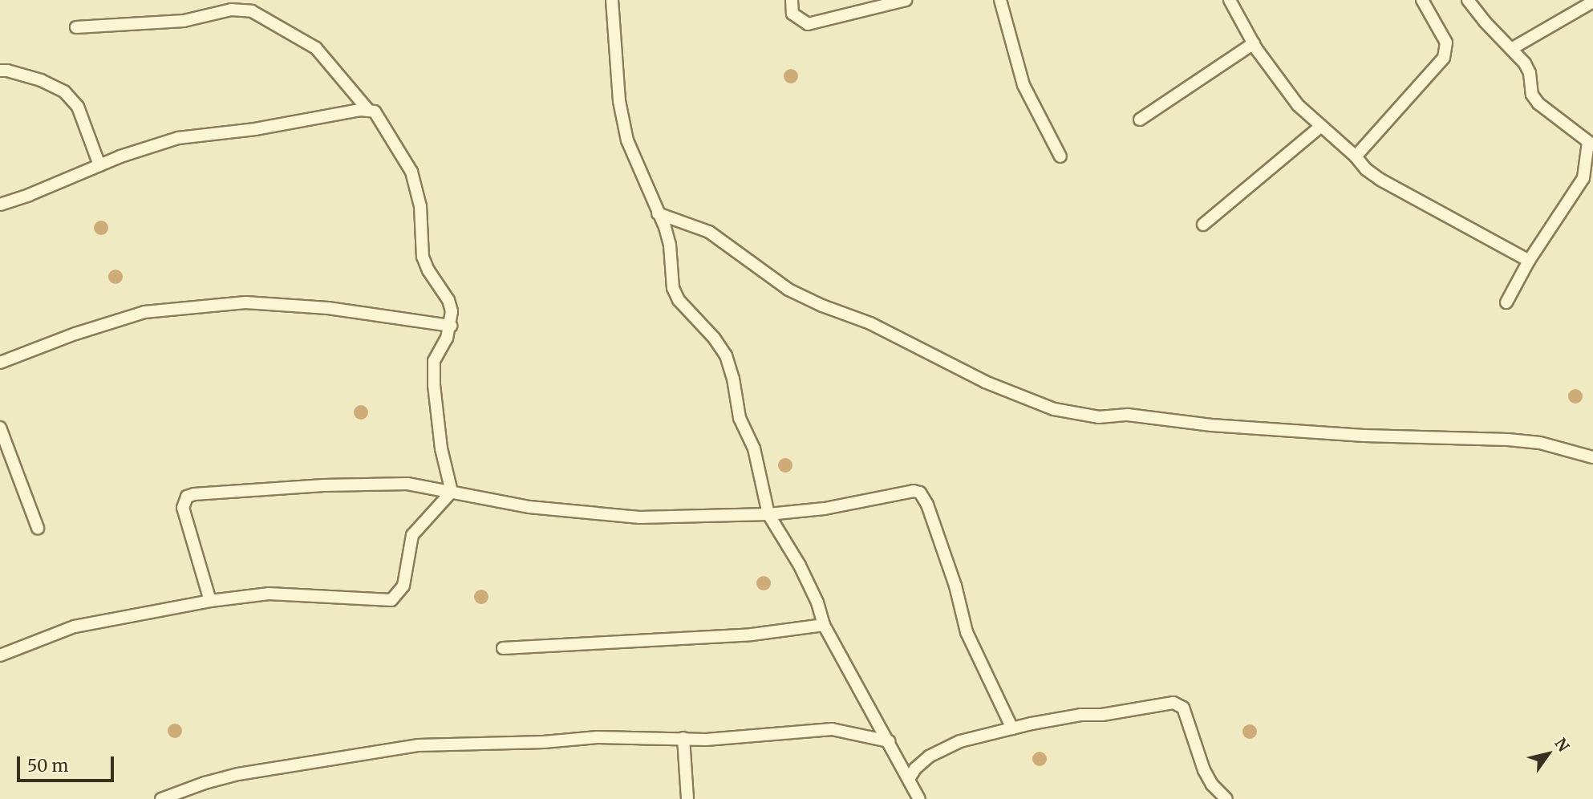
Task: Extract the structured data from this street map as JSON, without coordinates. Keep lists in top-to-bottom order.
{
  "scale_bar": "50 m",
  "north": "top right"
}
